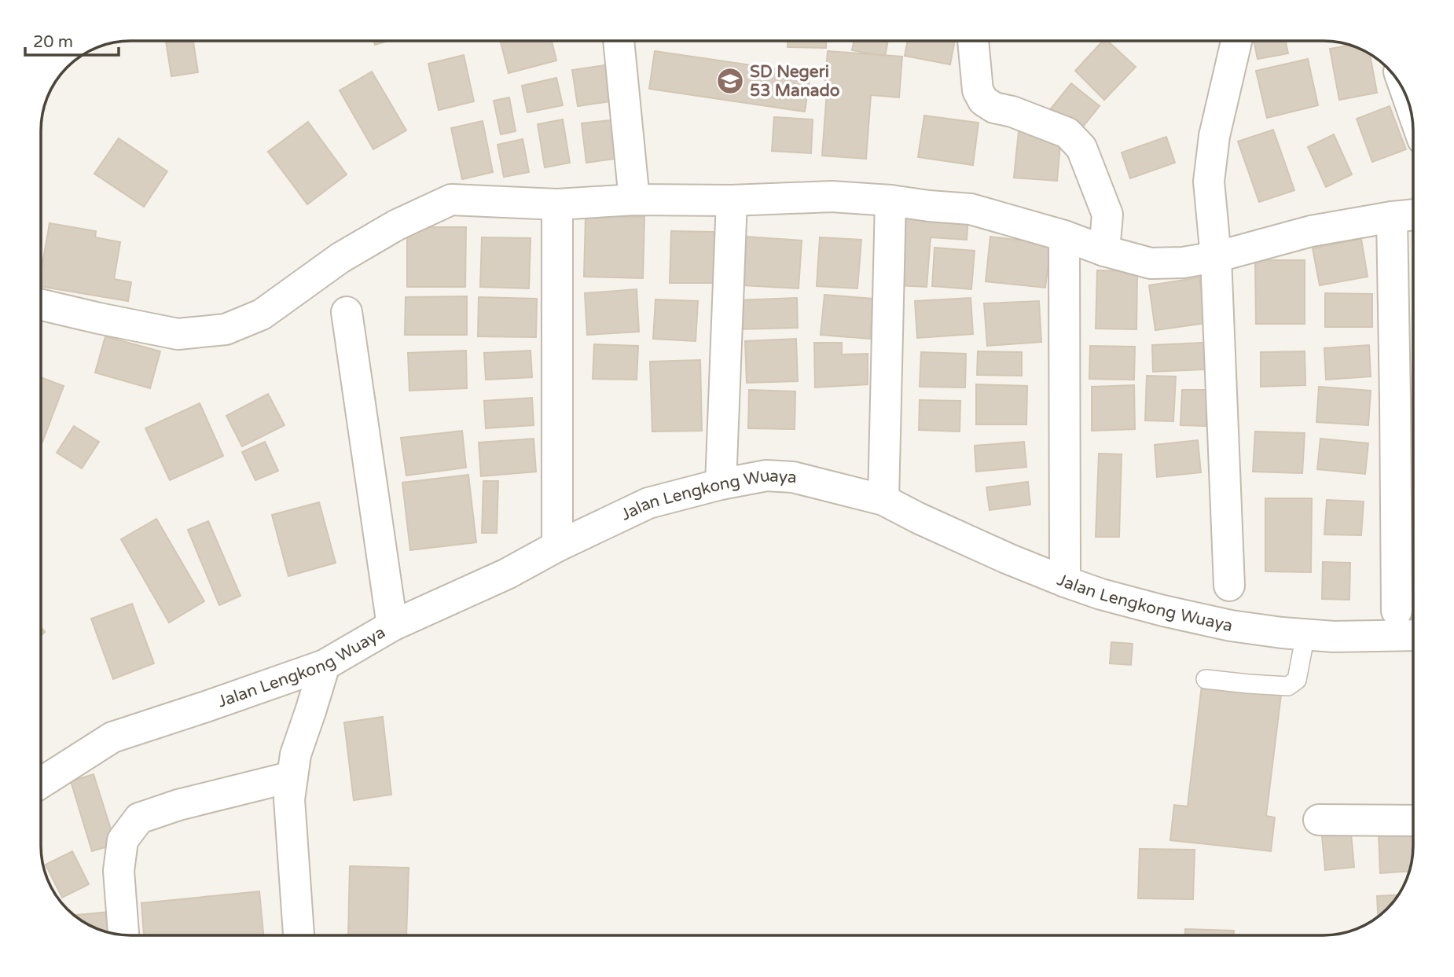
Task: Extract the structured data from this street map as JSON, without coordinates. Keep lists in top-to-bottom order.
{
  "streets": {
    "street": ["Jalan Lengkong Wuaya"]
  },
  "places": {
    "school or university": ["SD Negeri 53 Manado"]
  },
  "scale_bar": "20 m"
}
